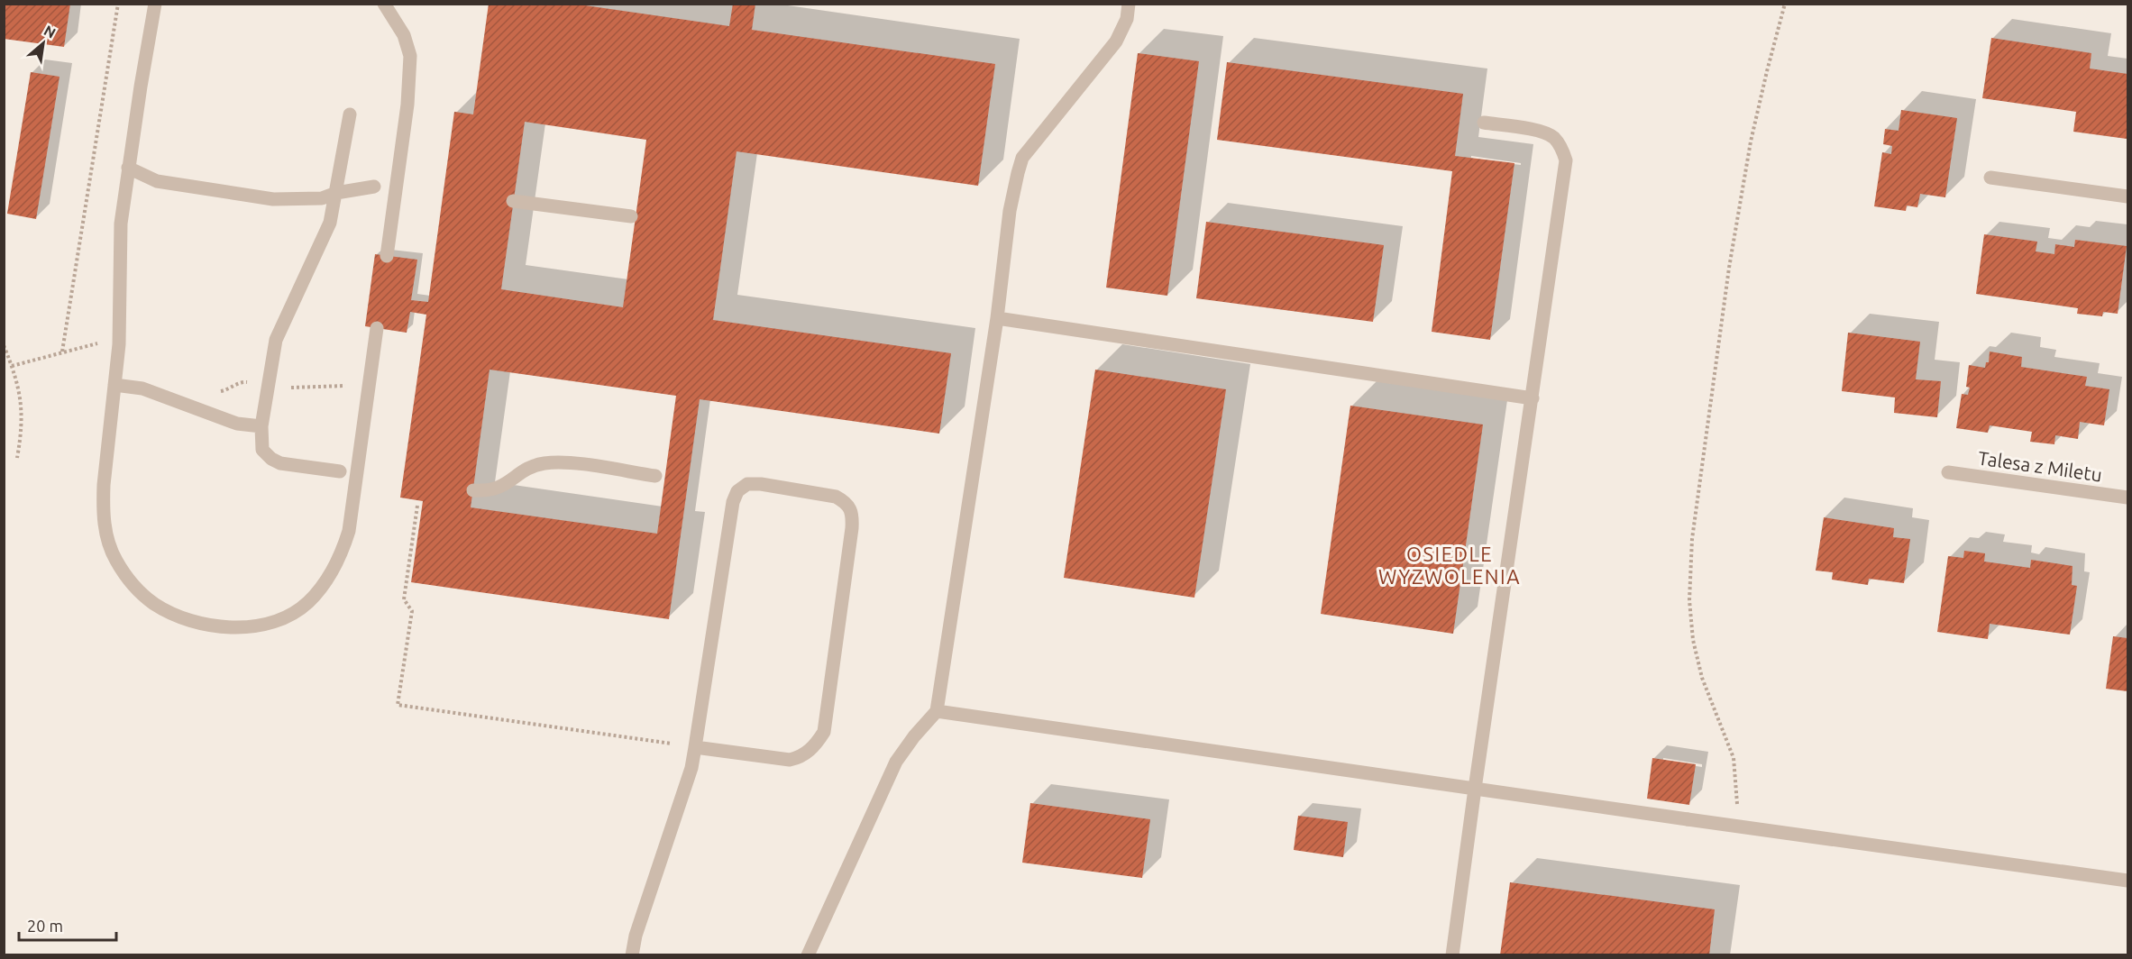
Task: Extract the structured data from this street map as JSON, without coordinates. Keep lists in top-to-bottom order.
{
  "streets": {
    "street": ["Talesa z Miletu"]
  },
  "districts": ["OSIEDLE WYZWOLENIA"],
  "scale_bar": "20 m",
  "north": "top right"
}
